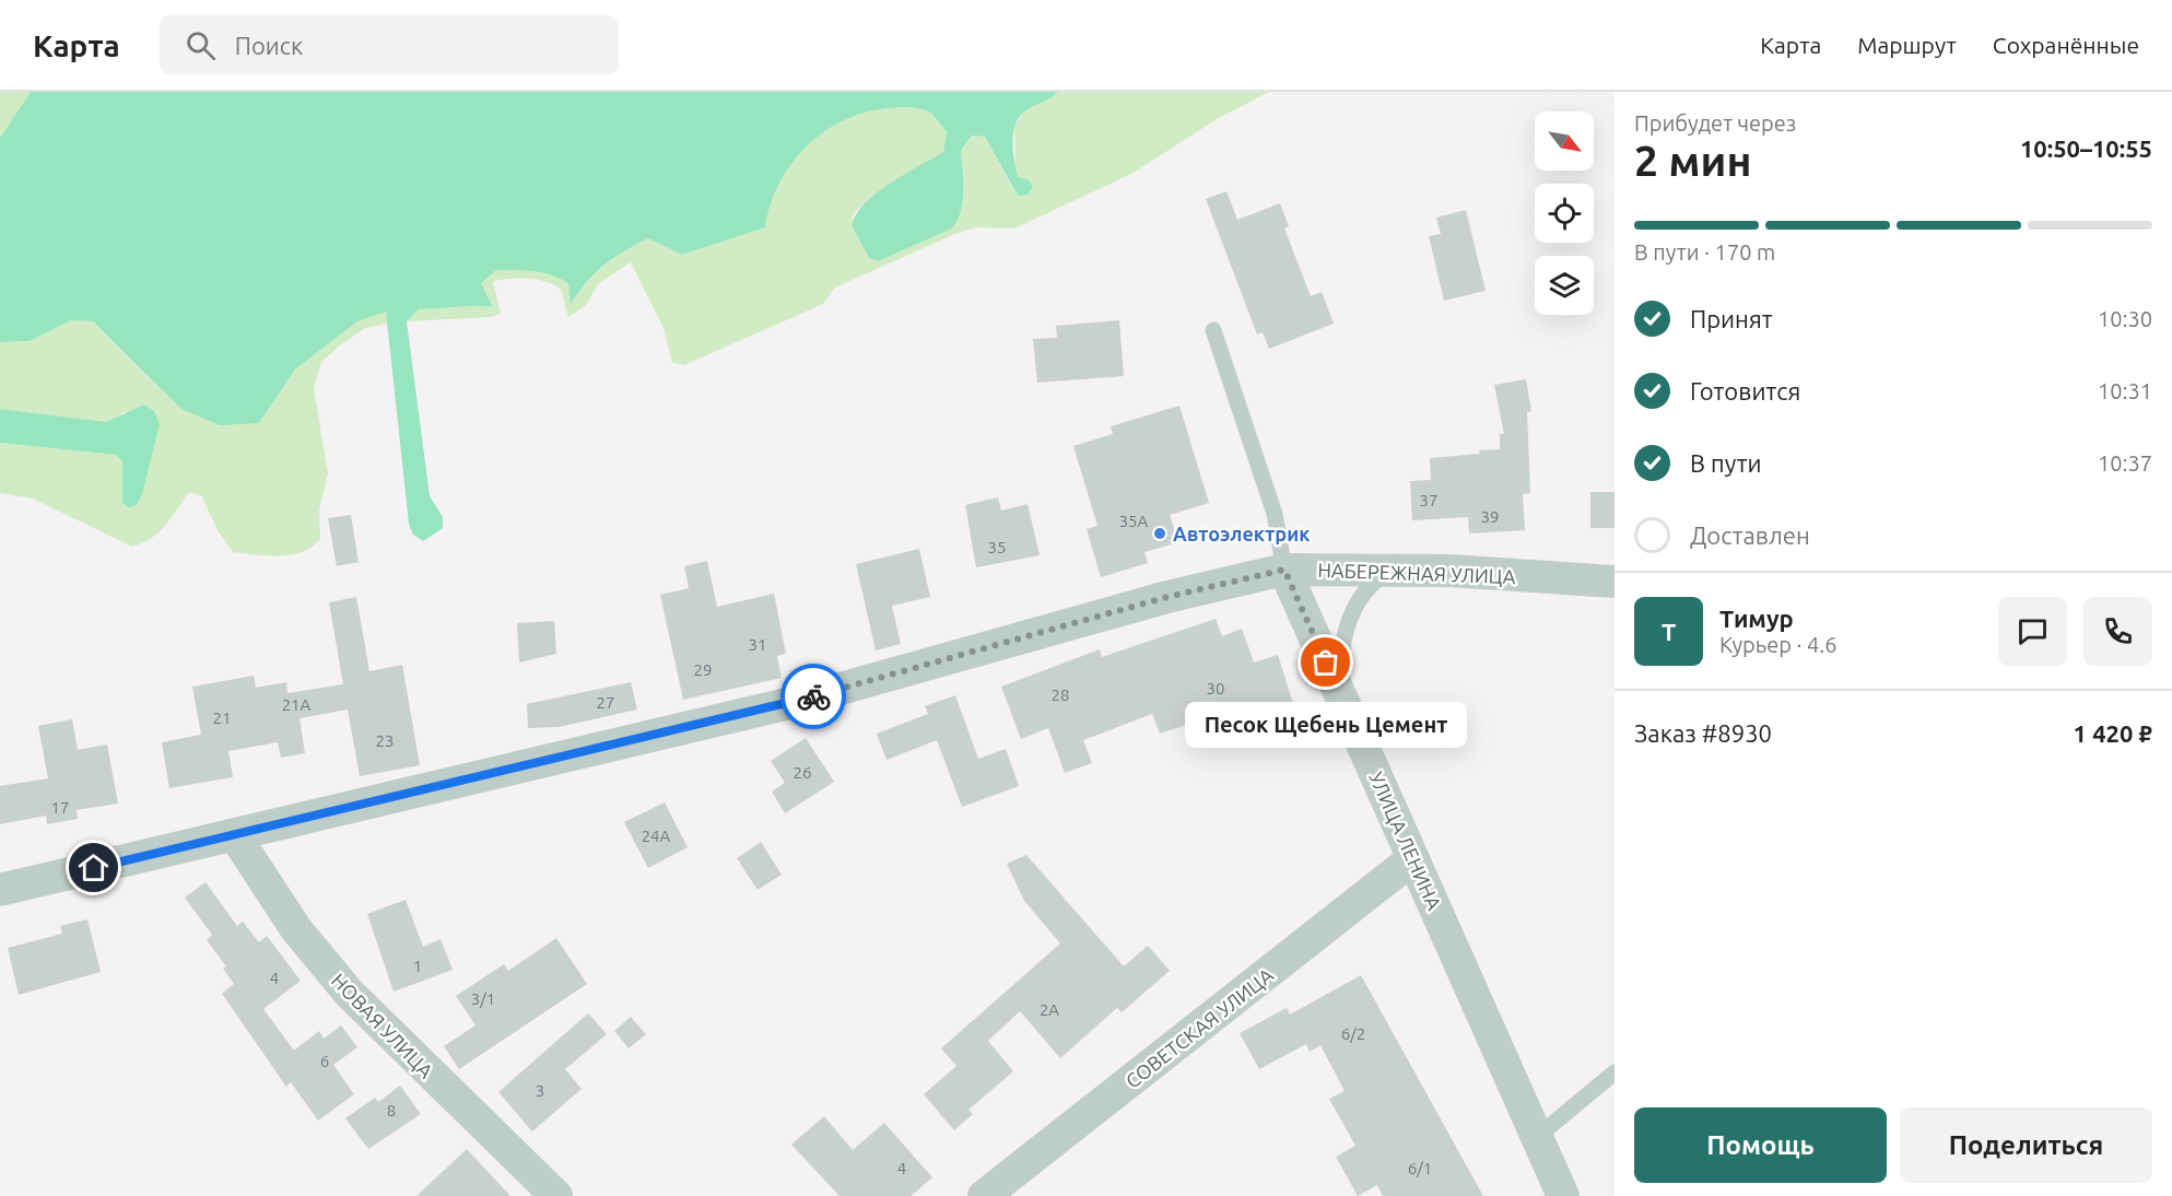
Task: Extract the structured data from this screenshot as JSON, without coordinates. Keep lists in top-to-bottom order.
{
  "streets": {
    "street": [
      "НАБЕРЕЖНАЯ УЛИЦА",
      "УЛИЦА ЛЕНИНА",
      "НОВАЯ УЛИЦА",
      "СОВЕТСКАЯ УЛИЦА"
    ]
  },
  "crossings": [
    ["НАБЕРЕЖНАЯ УЛИЦА", "УЛИЦА ЛЕНИНА"],
    ["НАБЕРЕЖНАЯ УЛИЦА", "НОВАЯ УЛИЦА"],
    ["УЛИЦА ЛЕНИНА", "СОВЕТСКАЯ УЛИЦА"]
  ],
  "places": ["Автоэлектрик", "Песок Щебень Цемент"],
  "house_numbers": [
    "37",
    "39",
    "35А",
    "35",
    "31",
    "29",
    "30",
    "28",
    "27",
    "21А",
    "21",
    "23",
    "26",
    "17",
    "24А",
    "1",
    "4",
    "3/1",
    "2А",
    "6/2",
    "6",
    "3",
    "8",
    "4",
    "6/1"
  ],
  "north": "bottom right",
  "page": {
    "header": "Карта",
    "search": "Поиск",
    "nav": ["Карта", "Маршрут", "Сохранённые"],
    "heading": ["2 мин", "Прибудет через", "10:50–10:55"],
    "panel": [
      "Тимур",
      "Курьер · 4.6",
      "Заказ #8930",
      "1 420 ₽"
    ],
    "bar": "В пути · 170 m",
    "list": [
      ["Принят", "10:30"],
      ["Готовится", "10:31"],
      ["В пути", "10:37"],
      "Доставлен"
    ],
    "round": "Т",
    "bubble": "Песок Щебень Цемент",
    "buttons": ["Помощь", "Поделиться"]
  }
}
